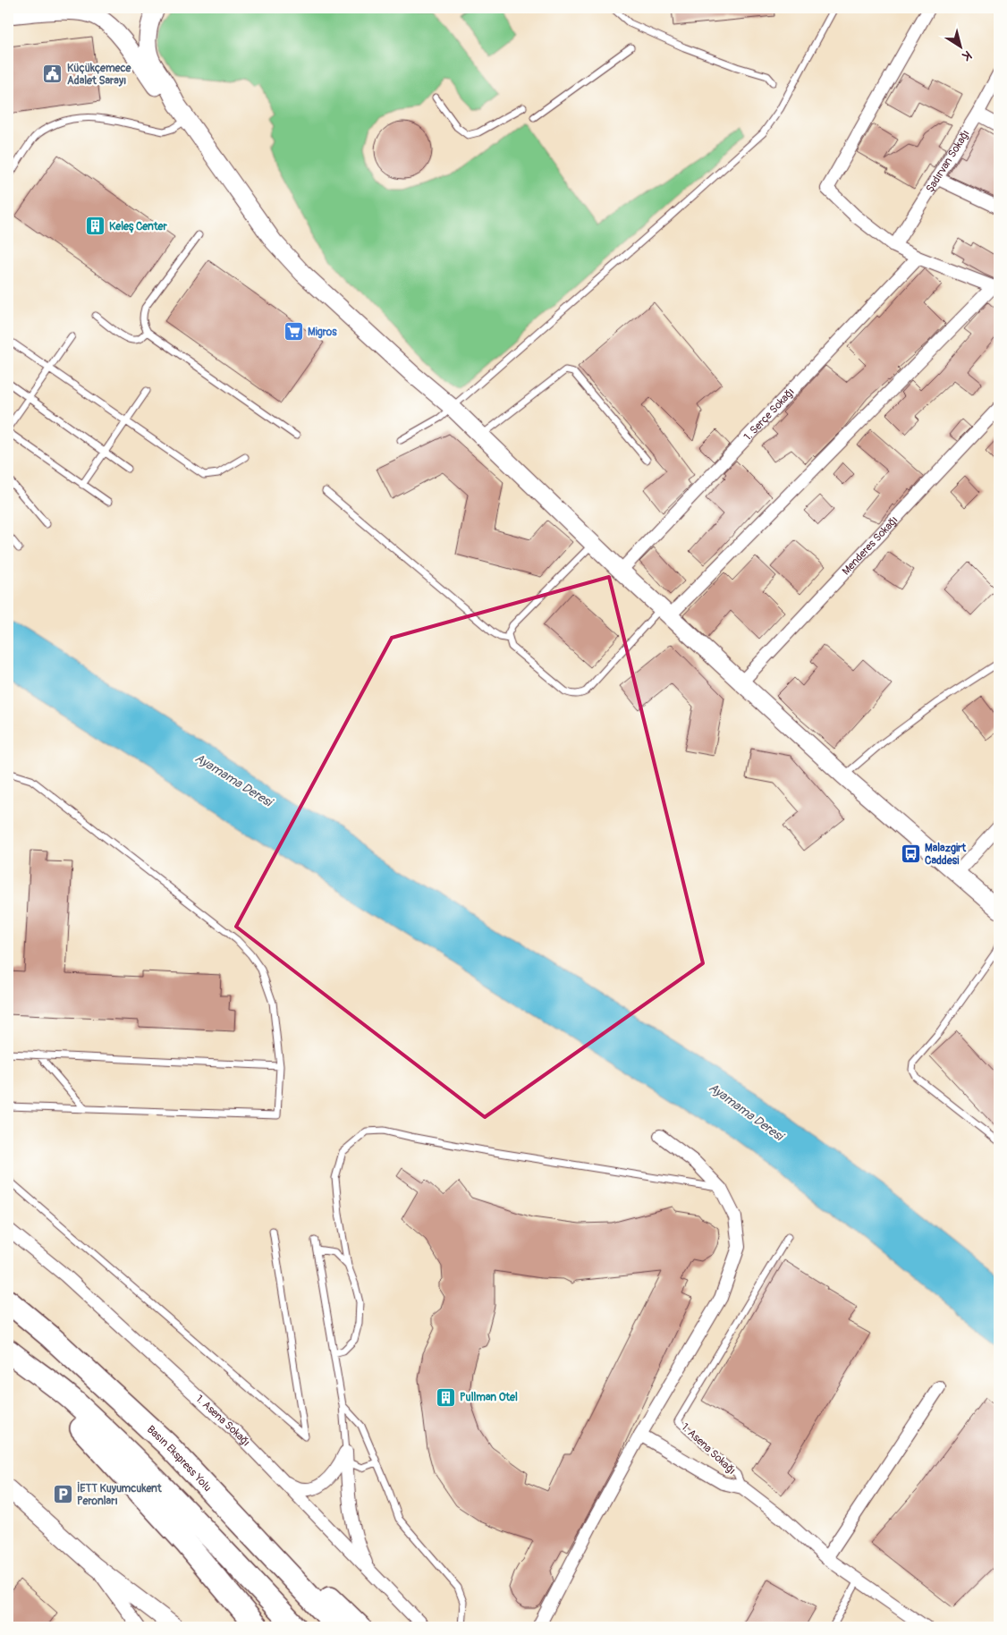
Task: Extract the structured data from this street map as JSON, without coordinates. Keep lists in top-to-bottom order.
{
  "streets": {
    "highway": ["Basın Ekspress Yolu"],
    "street": [
      "Şadırvan Sokağı",
      "1. Serçe Sokağı",
      "Menderes Sokağı",
      "1. Asena Sokağı"
    ]
  },
  "water": ["Ayamama Deresi"],
  "places": {
    "public building": ["Küçükçemece Adalet Sarayı"],
    "building": ["Keleş Center", "Pullman Otel"],
    "supermarket": ["Migros"],
    "bus stop": ["Malazgirt Caddesi"],
    "parking": ["İETT Kuyumcukent Peronları"]
  },
  "north": "bottom right"
}
